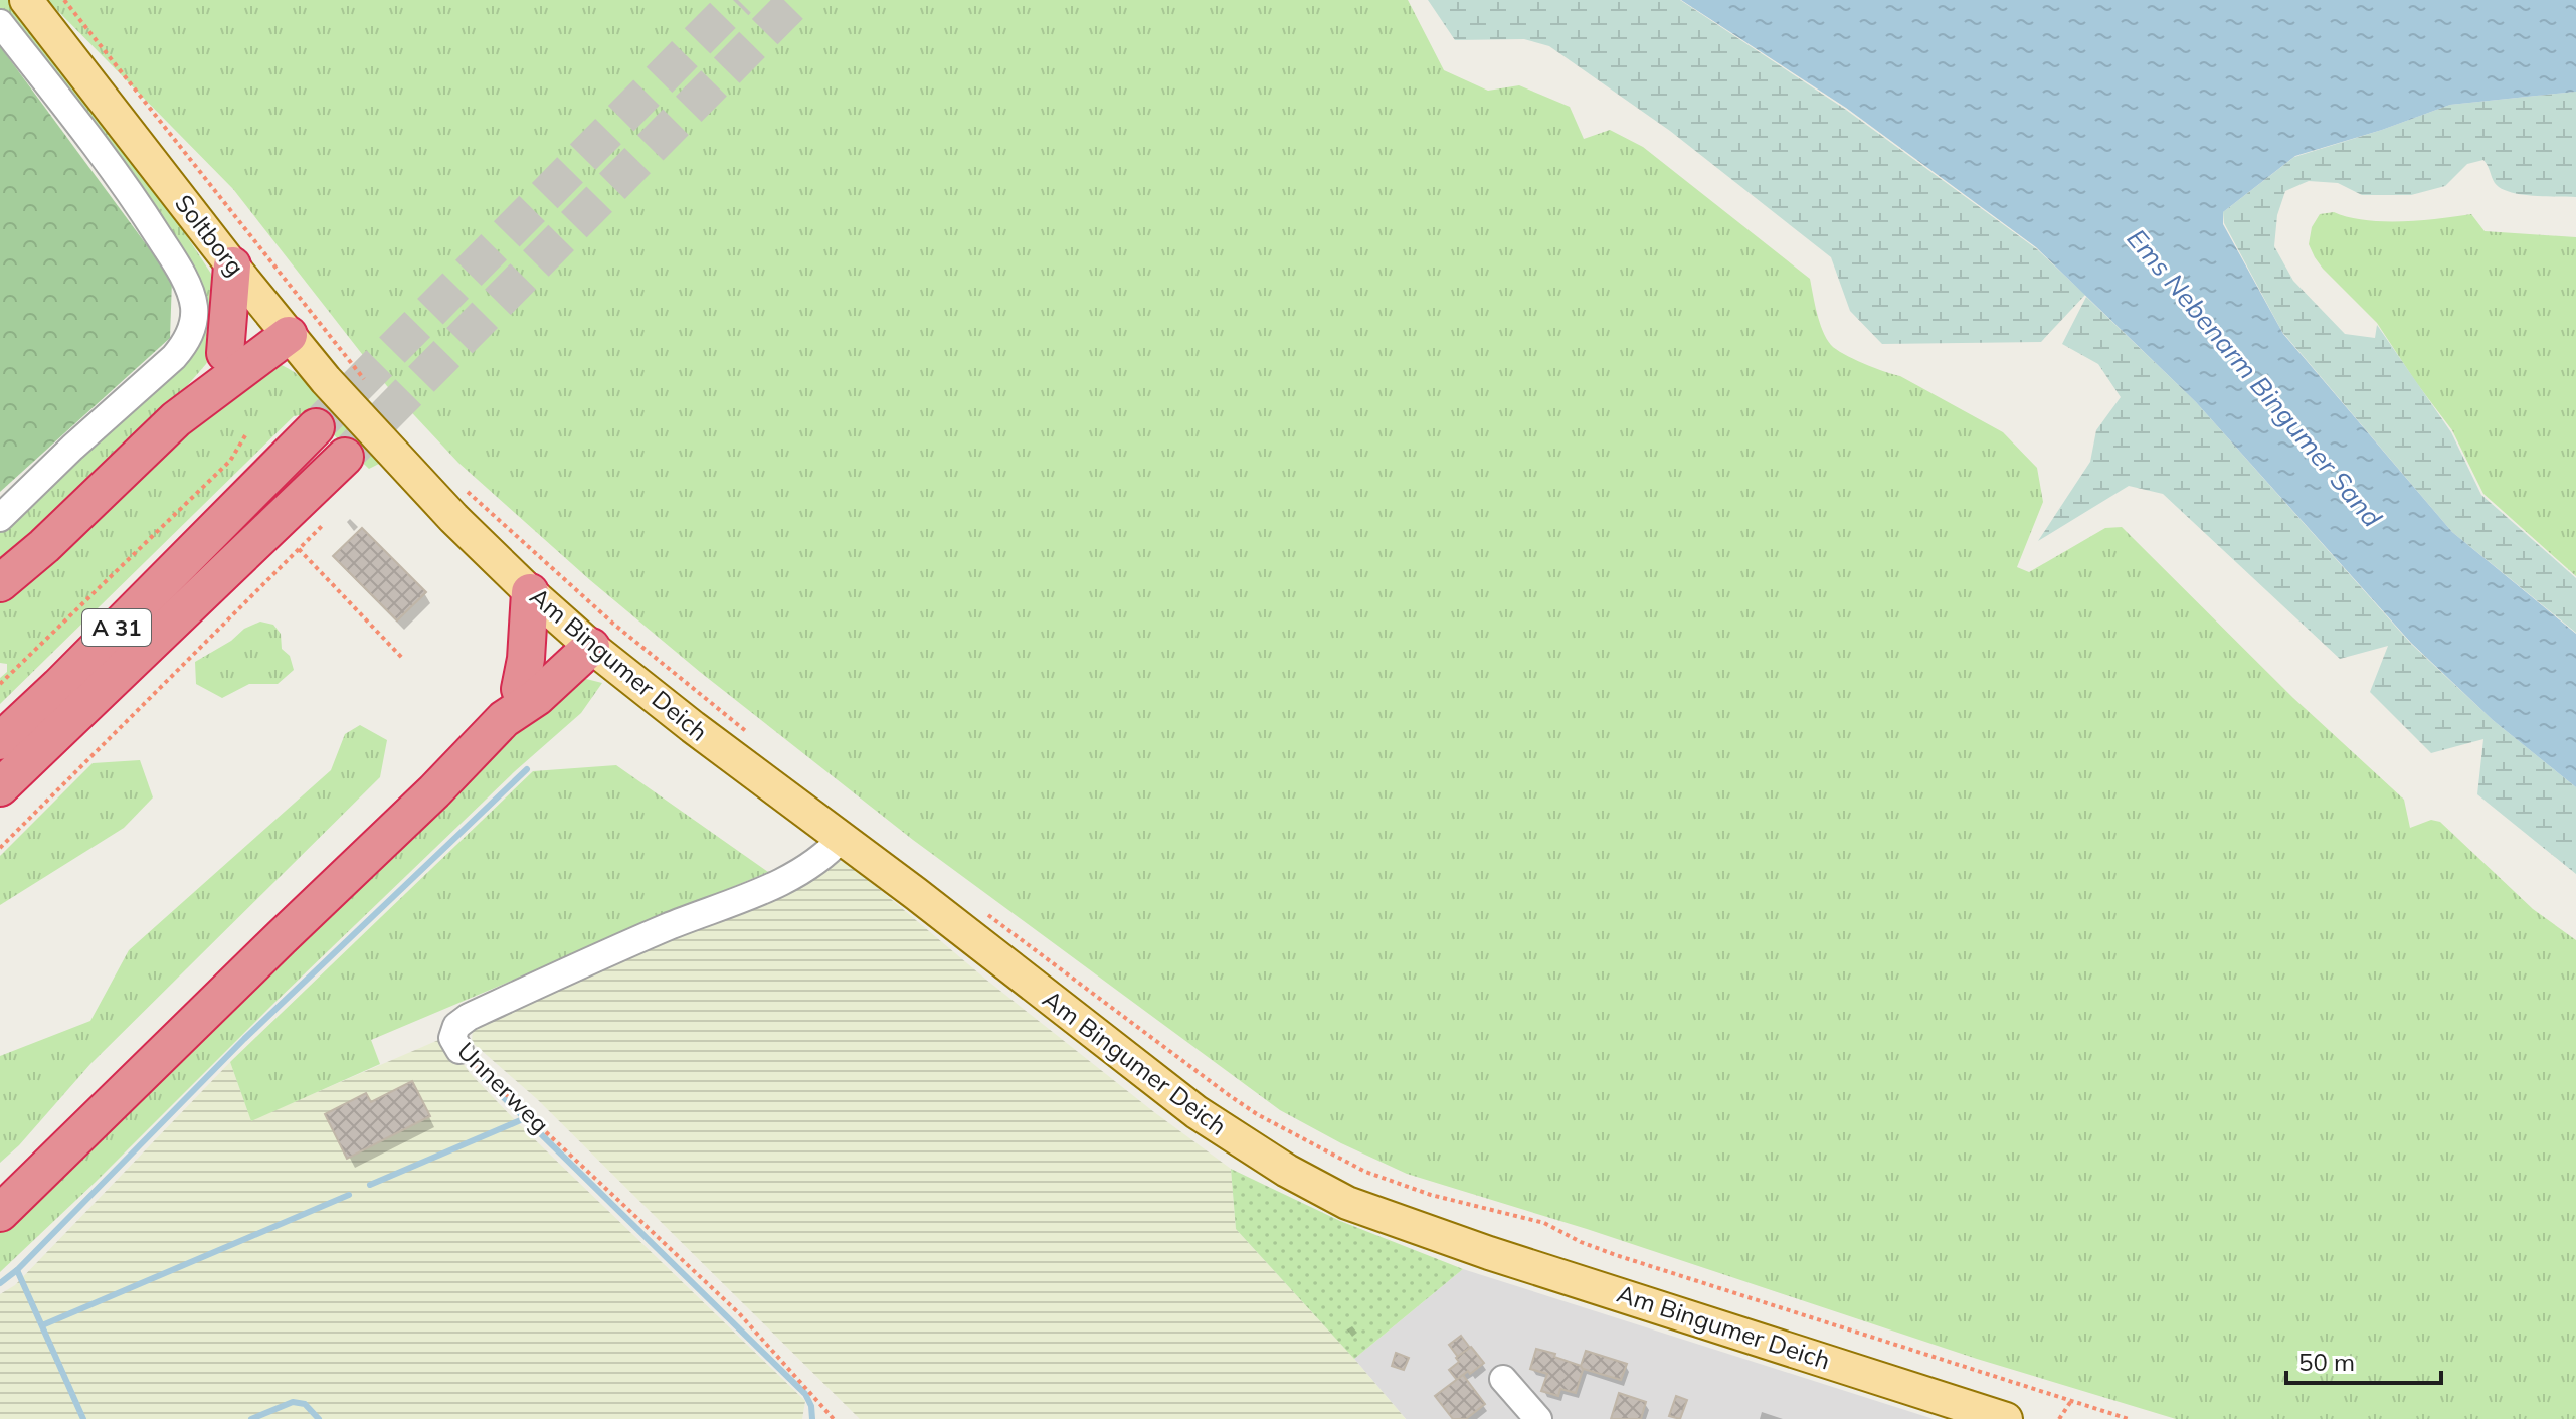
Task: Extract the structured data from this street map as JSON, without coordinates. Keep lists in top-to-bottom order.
{
  "streets": {
    "highway": ["A 31"],
    "main road": ["Soltborg", "Am Bingumer Deich"],
    "street": ["Unnerweg"]
  },
  "crossings": [
    ["Soltborg", "Am Bingumer Deich"],
    ["Am Bingumer Deich", "Unnerweg"]
  ],
  "water": ["Ems Nebenarm Bingumer Sand"],
  "scale_bar": "50 m"
}
